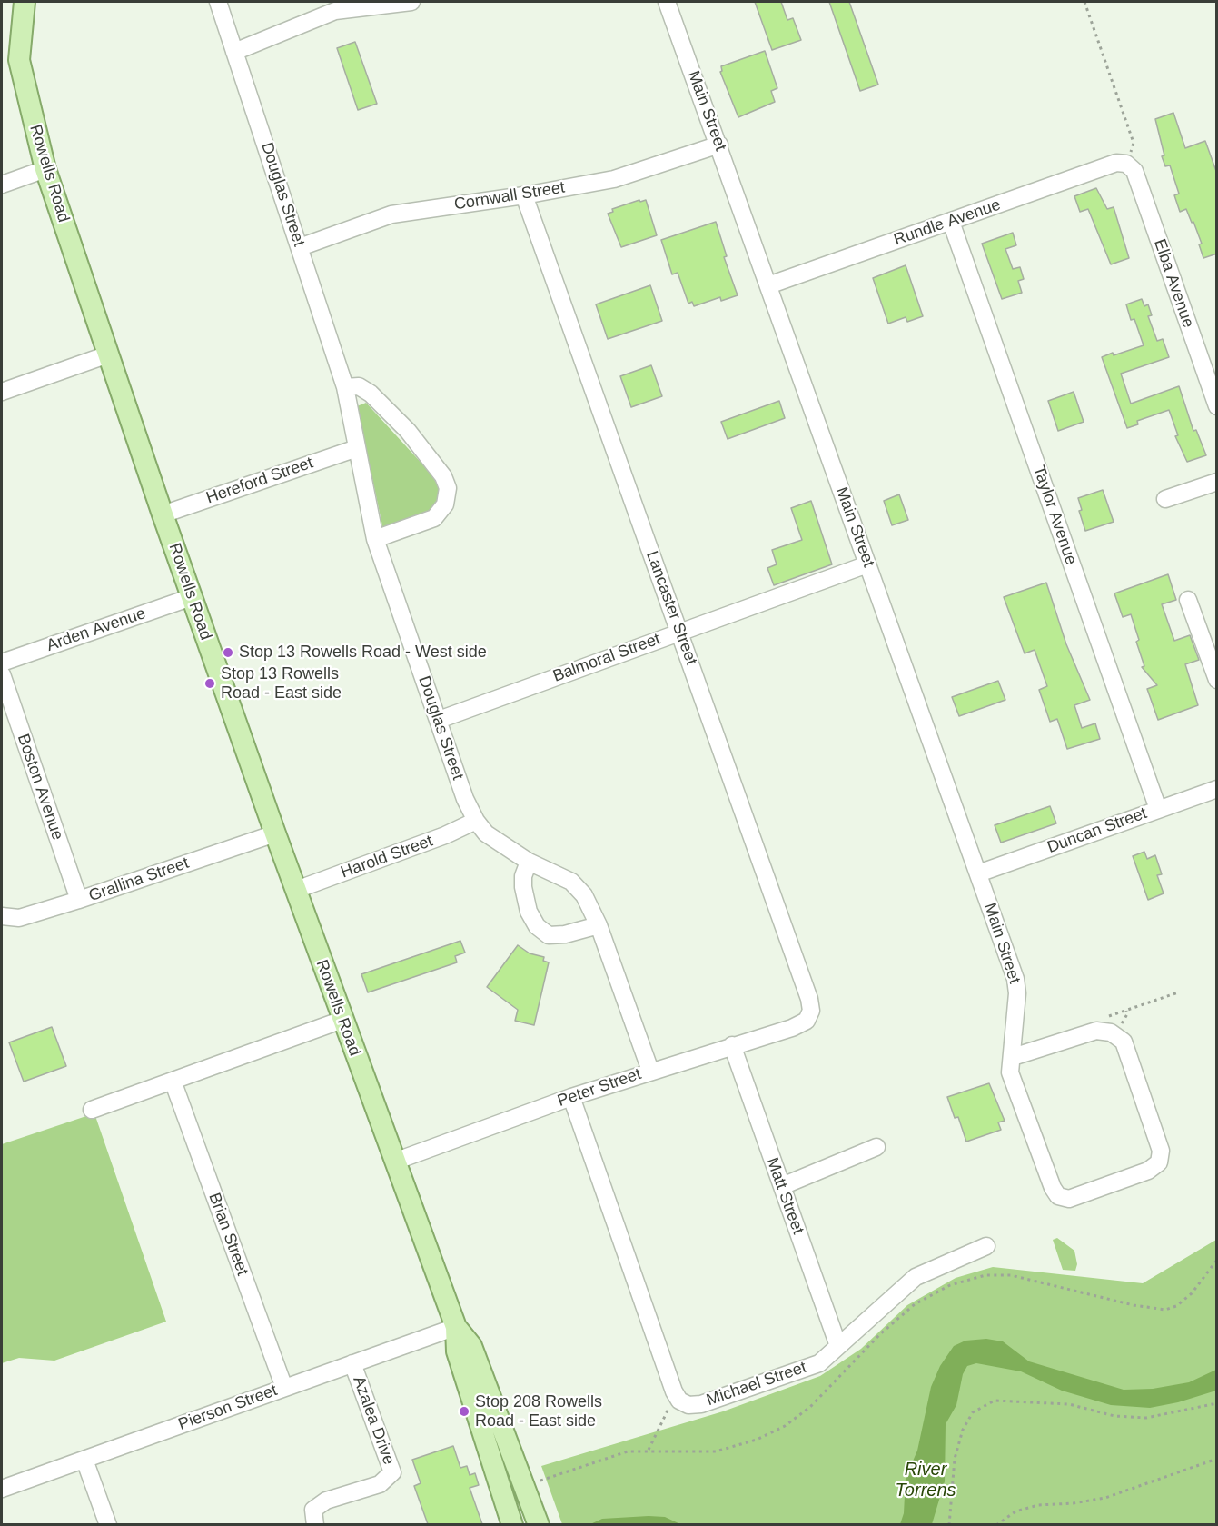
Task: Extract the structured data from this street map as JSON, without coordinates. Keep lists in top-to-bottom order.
{
  "streets": {
    "main road": ["Rowells Road"],
    "street": [
      "Main Street",
      "Douglas Street",
      "Cornwall Street",
      "Rundle Avenue",
      "Elba Avenue",
      "Hereford Street",
      "Taylor Avenue",
      "Lancaster Street",
      "Arden Avenue",
      "Balmoral Street",
      "Boston Avenue",
      "Duncan Street",
      "Harold Street",
      "Grallina Street",
      "Peter Street",
      "Matt Street",
      "Brian Street",
      "Michael Street",
      "Pierson Street",
      "Azalea Drive"
    ]
  },
  "crossings": [
    ["Main Street", "Cornwall Street"],
    ["Main Street", "Rundle Avenue"],
    ["Main Street", "Balmoral Street"],
    ["Main Street", "Duncan Street"],
    ["Rowells Road", "Hereford Street"],
    ["Rowells Road", "Arden Avenue"],
    ["Rowells Road", "Harold Street"],
    ["Rowells Road", "Grallina Street"],
    ["Rowells Road", "Peter Street"],
    ["Rowells Road", "Pierson Street"],
    ["Douglas Street", "Cornwall Street"],
    ["Douglas Street", "Hereford Street"],
    ["Douglas Street", "Balmoral Street"],
    ["Douglas Street", "Harold Street"],
    ["Douglas Street", "Peter Street"],
    ["Cornwall Street", "Lancaster Street"],
    ["Rundle Avenue", "Elba Avenue"],
    ["Rundle Avenue", "Taylor Avenue"],
    ["Taylor Avenue", "Duncan Street"],
    ["Lancaster Street", "Balmoral Street"],
    ["Lancaster Street", "Peter Street"],
    ["Boston Avenue", "Grallina Street"],
    ["Peter Street", "Matt Street"],
    ["Matt Street", "Michael Street"],
    ["Brian Street", "Pierson Street"],
    ["Pierson Street", "Azalea Drive"]
  ],
  "water": ["River Torrens"],
  "places": ["Stop 13 Rowells Road - West side", "Stop 13 Rowells Road - East side", "Stop 208 Rowells Road - East side"]
}
